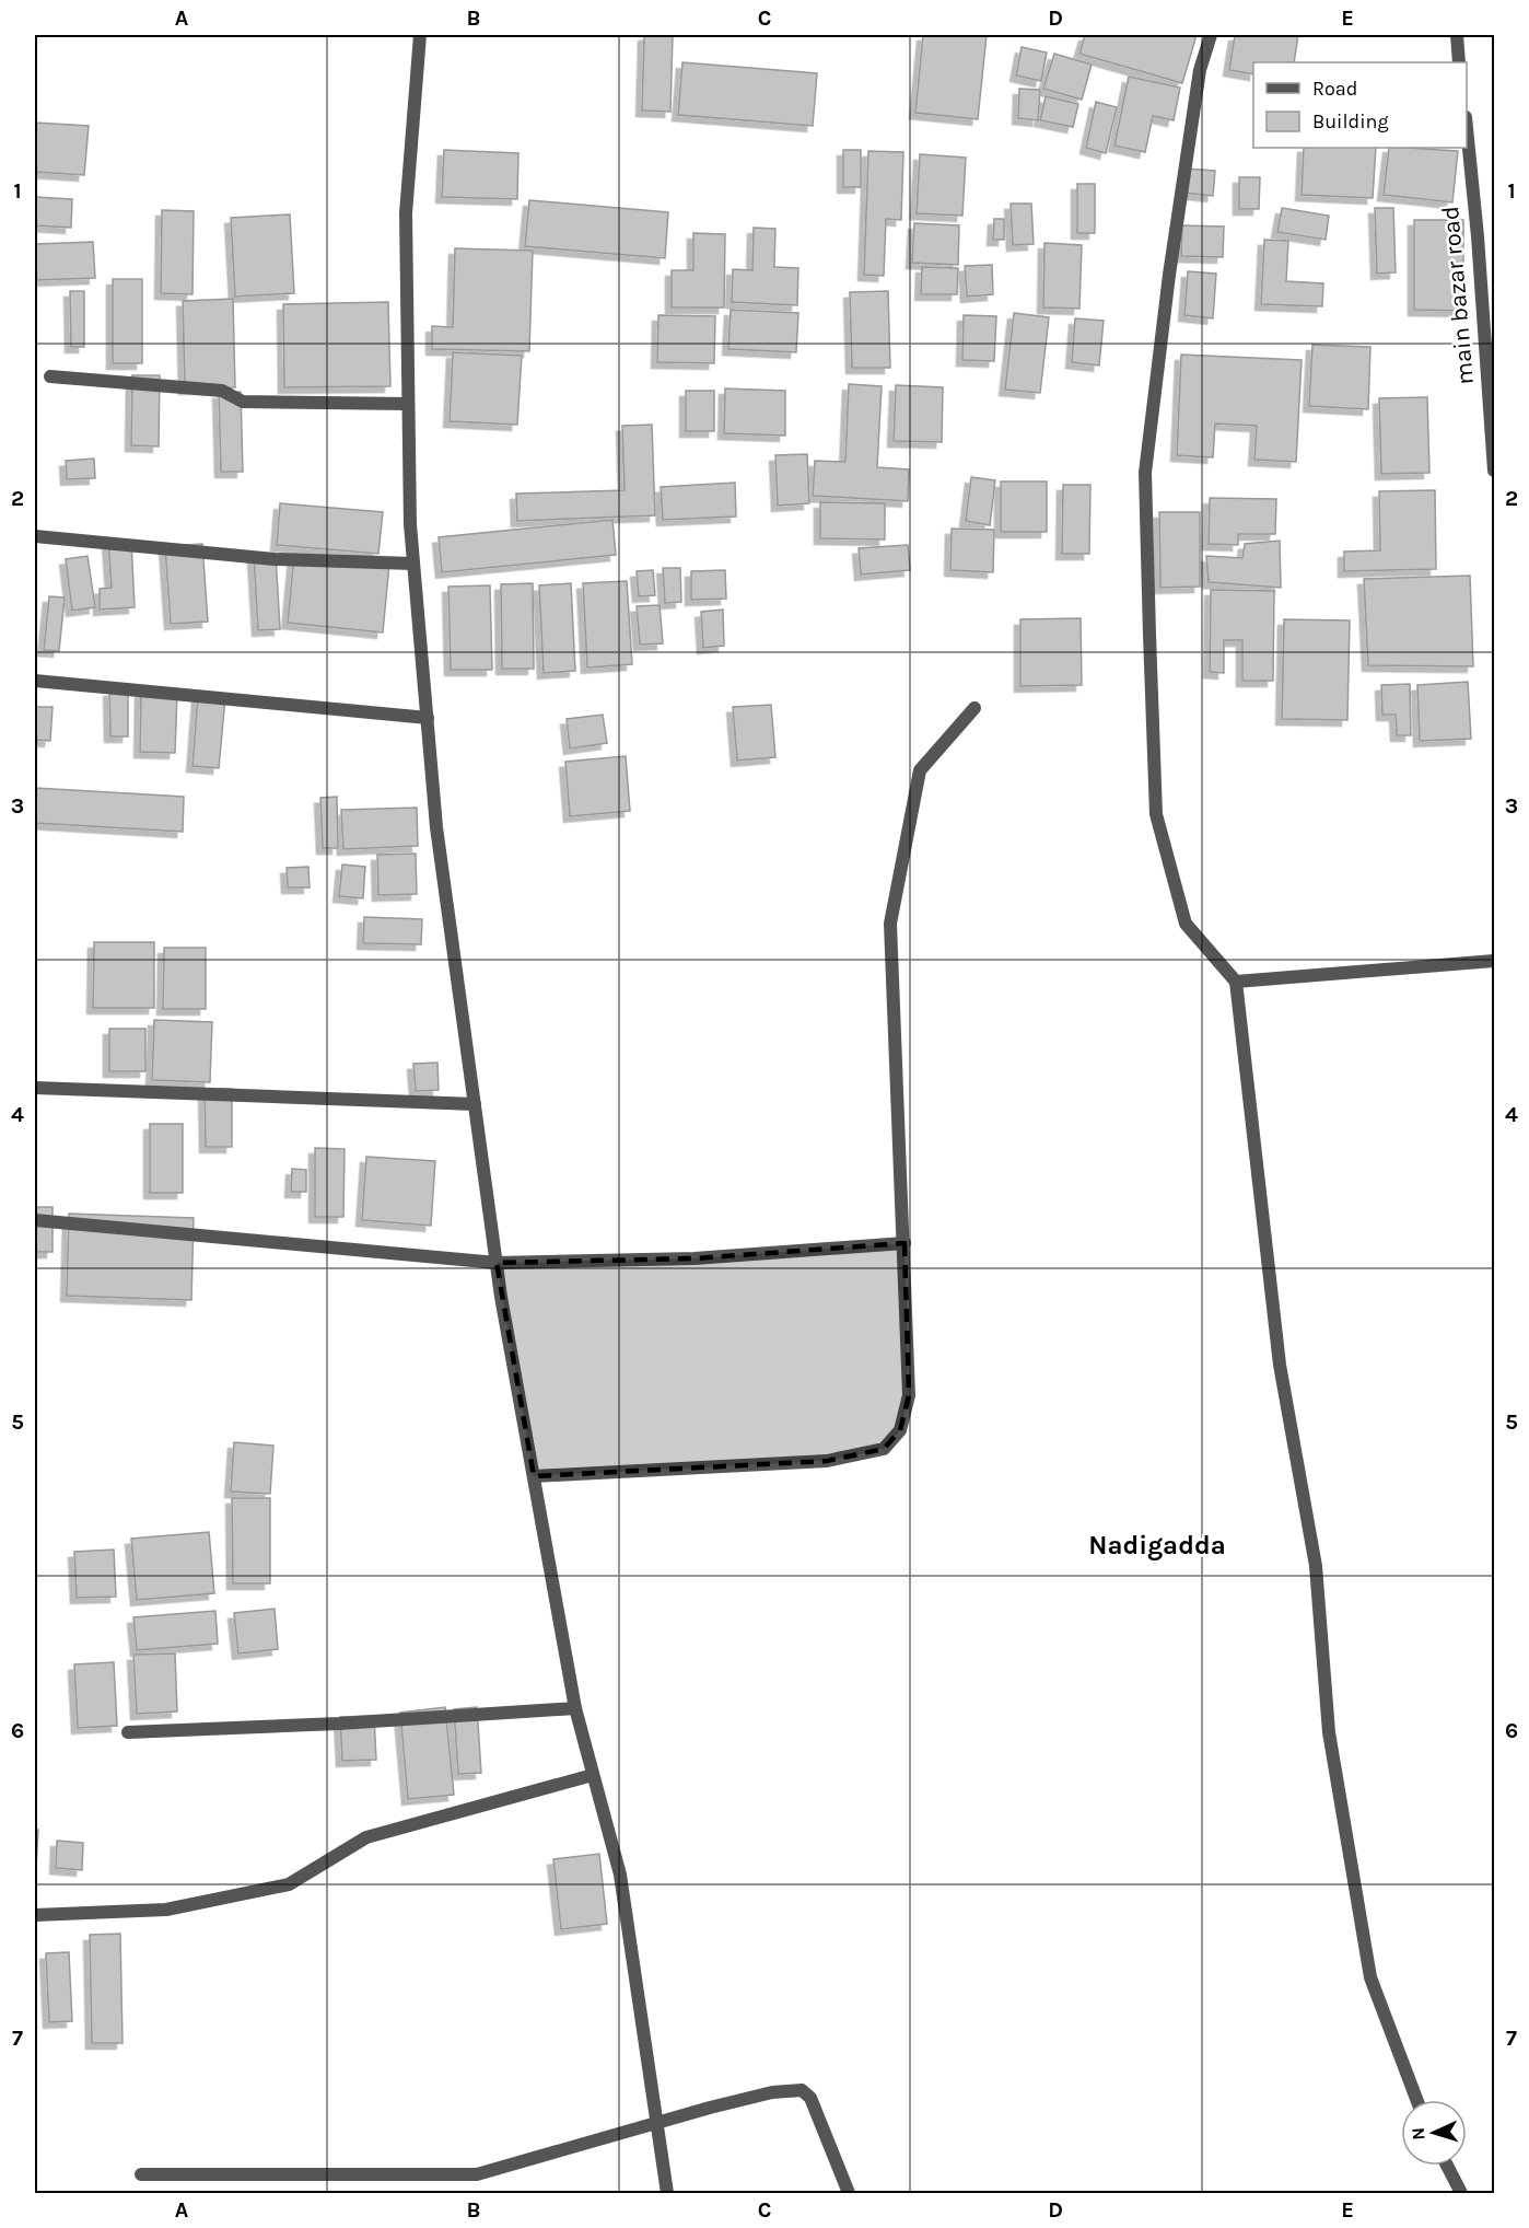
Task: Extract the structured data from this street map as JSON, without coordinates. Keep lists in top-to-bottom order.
{
  "streets": {
    "street": ["main bazar road"]
  },
  "districts": ["Nadigadda"],
  "legend": ["Road", "Building"],
  "north": "left",
  "grid": {
    "columns": [
      "A",
      "B",
      "C",
      "D",
      "E"
    ],
    "rows": [
      "1",
      "2",
      "3",
      "4",
      "5",
      "6",
      "7"
    ]
  }
}
